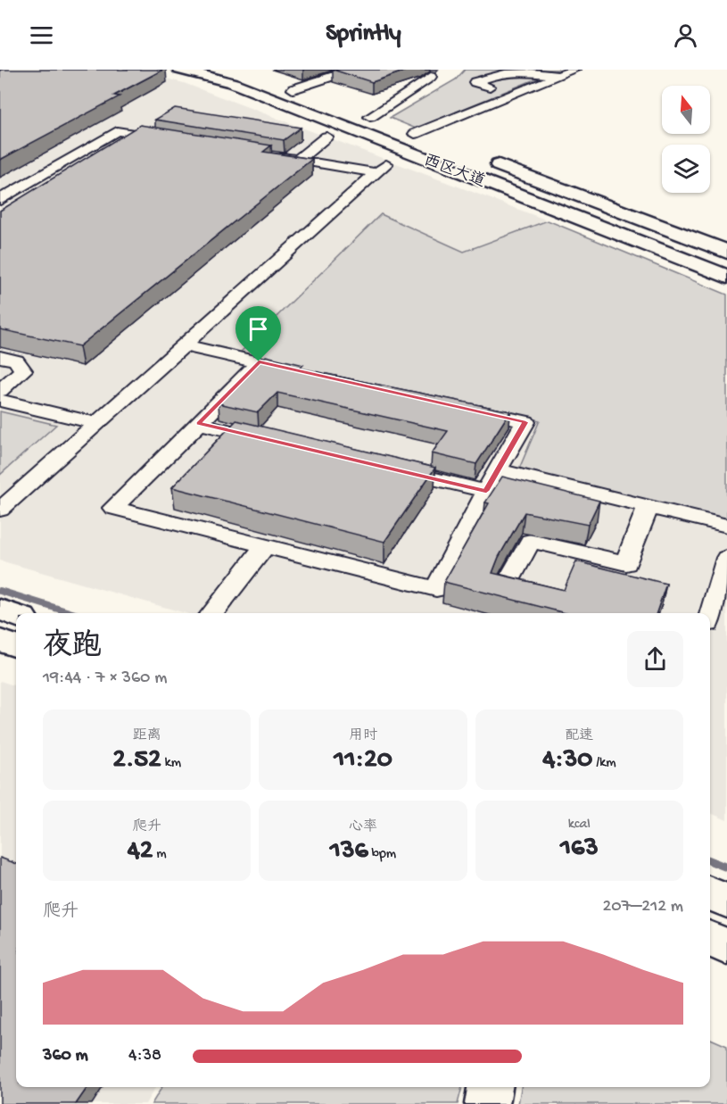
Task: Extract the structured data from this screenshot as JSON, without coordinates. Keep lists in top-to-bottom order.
{
  "streets": {
    "main road": ["西区大道"]
  },
  "north": "top",
  "page": {
    "header": "Sprintly",
    "heading": ["夜跑", "19:44 · 7 × 360 m"],
    "stats": [
      ["距离", "2.52 km"],
      ["用时", "11:20"],
      ["配速", "4:30 /km"],
      ["爬升", "42 m"],
      ["心率", "136 bpm"],
      ["kcal", "163"]
    ],
    "chart": ["爬升", "207–212 m"],
    "list": [
      {
        "name": "360 m",
        "note": "4:38"
      }
    ]
  }
}
